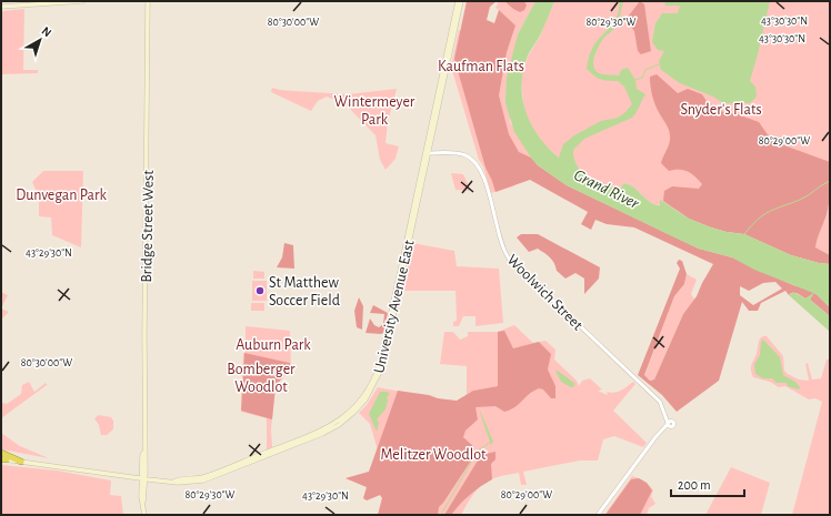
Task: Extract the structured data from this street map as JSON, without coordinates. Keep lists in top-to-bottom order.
{
  "streets": {
    "main road": ["Bridge Street West", "University Avenue East"],
    "street": ["Woolwich Street"]
  },
  "crossings": [
    ["Bridge Street West", "University Avenue East"],
    ["Woolwich Street", "University Avenue East"]
  ],
  "water": ["Grand River"],
  "parks": [
    "Kaufman Flats",
    "Wintermeyer Park",
    "Snyder's Flats",
    "Dunvegan Park",
    "Auburn Park",
    "Bomberger Woodlot",
    "Melitzer Woodlot"
  ],
  "places": ["St Matthew Soccer Field"],
  "scale_bar": "200 m",
  "north": "top right",
  "coordinates": [
    "43°30'30\"N",
    "80°30'00\"W",
    "80°29'30\"W",
    "80°29'00\"W",
    "43°29'30\"N"
  ]
}
